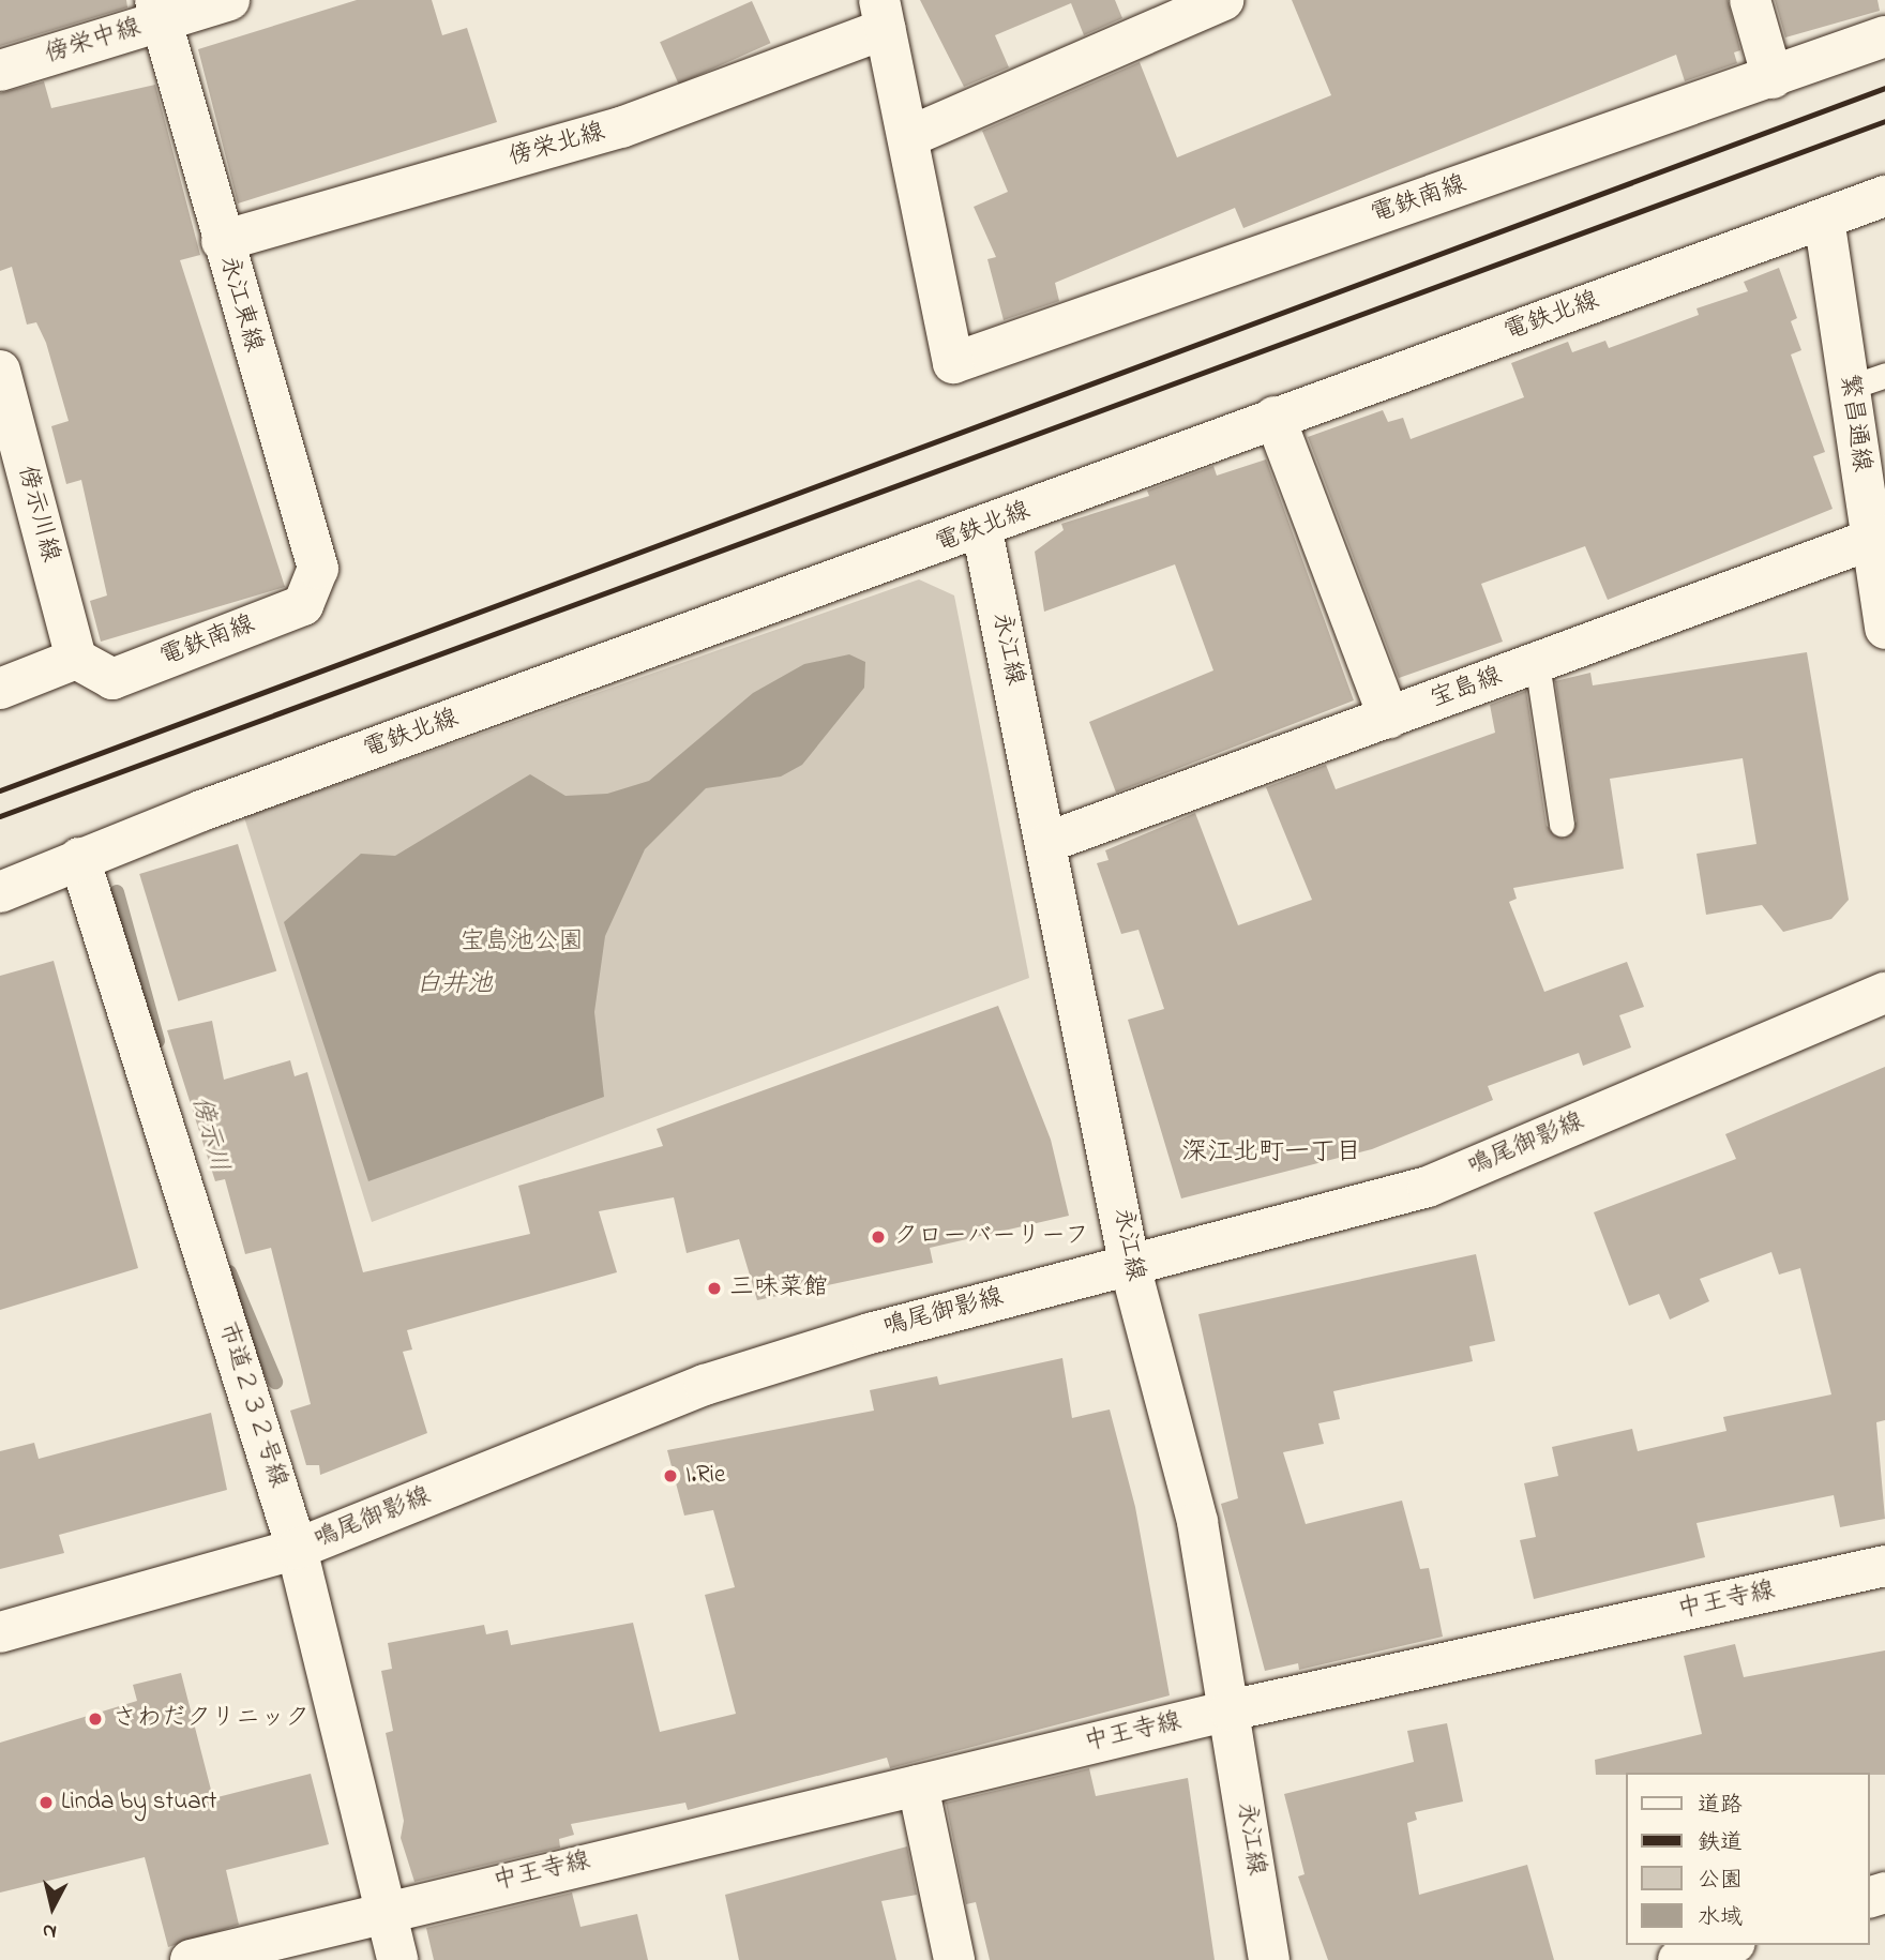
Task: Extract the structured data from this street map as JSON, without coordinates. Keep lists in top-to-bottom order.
{
  "streets": {
    "street": [
      "傍栄中線",
      "傍栄北線",
      "電鉄南線",
      "永江東線",
      "電鉄北線",
      "繁昌通線",
      "傍示川線",
      "永江線",
      "宝島線",
      "鳴尾御影線",
      "市道２３２号線",
      "中王寺線"
    ]
  },
  "crossings": [
    ["傍栄中線", "永江東線"],
    ["傍栄北線", "永江東線"],
    ["電鉄南線", "永江東線"],
    ["電鉄南線", "傍示川線"],
    ["電鉄北線", "繁昌通線"],
    ["電鉄北線", "永江線"],
    ["電鉄北線", "市道２３２号線"],
    ["繁昌通線", "宝島線"],
    ["永江線", "宝島線"],
    ["永江線", "鳴尾御影線"],
    ["永江線", "中王寺線"],
    ["鳴尾御影線", "市道２３２号線"],
    ["市道２３２号線", "中王寺線"]
  ],
  "districts": ["深江北町一丁目"],
  "water": ["白井池", "傍示川"],
  "parks": ["宝島池公園"],
  "places": [
    "クローバーリーフ",
    "三味菜館",
    "I.Rie",
    "さわだクリニック",
    "Linda by stuart"
  ],
  "legend": [
    "道路",
    "鉄道",
    "公園",
    "水域"
  ],
  "north": "bottom"
}
